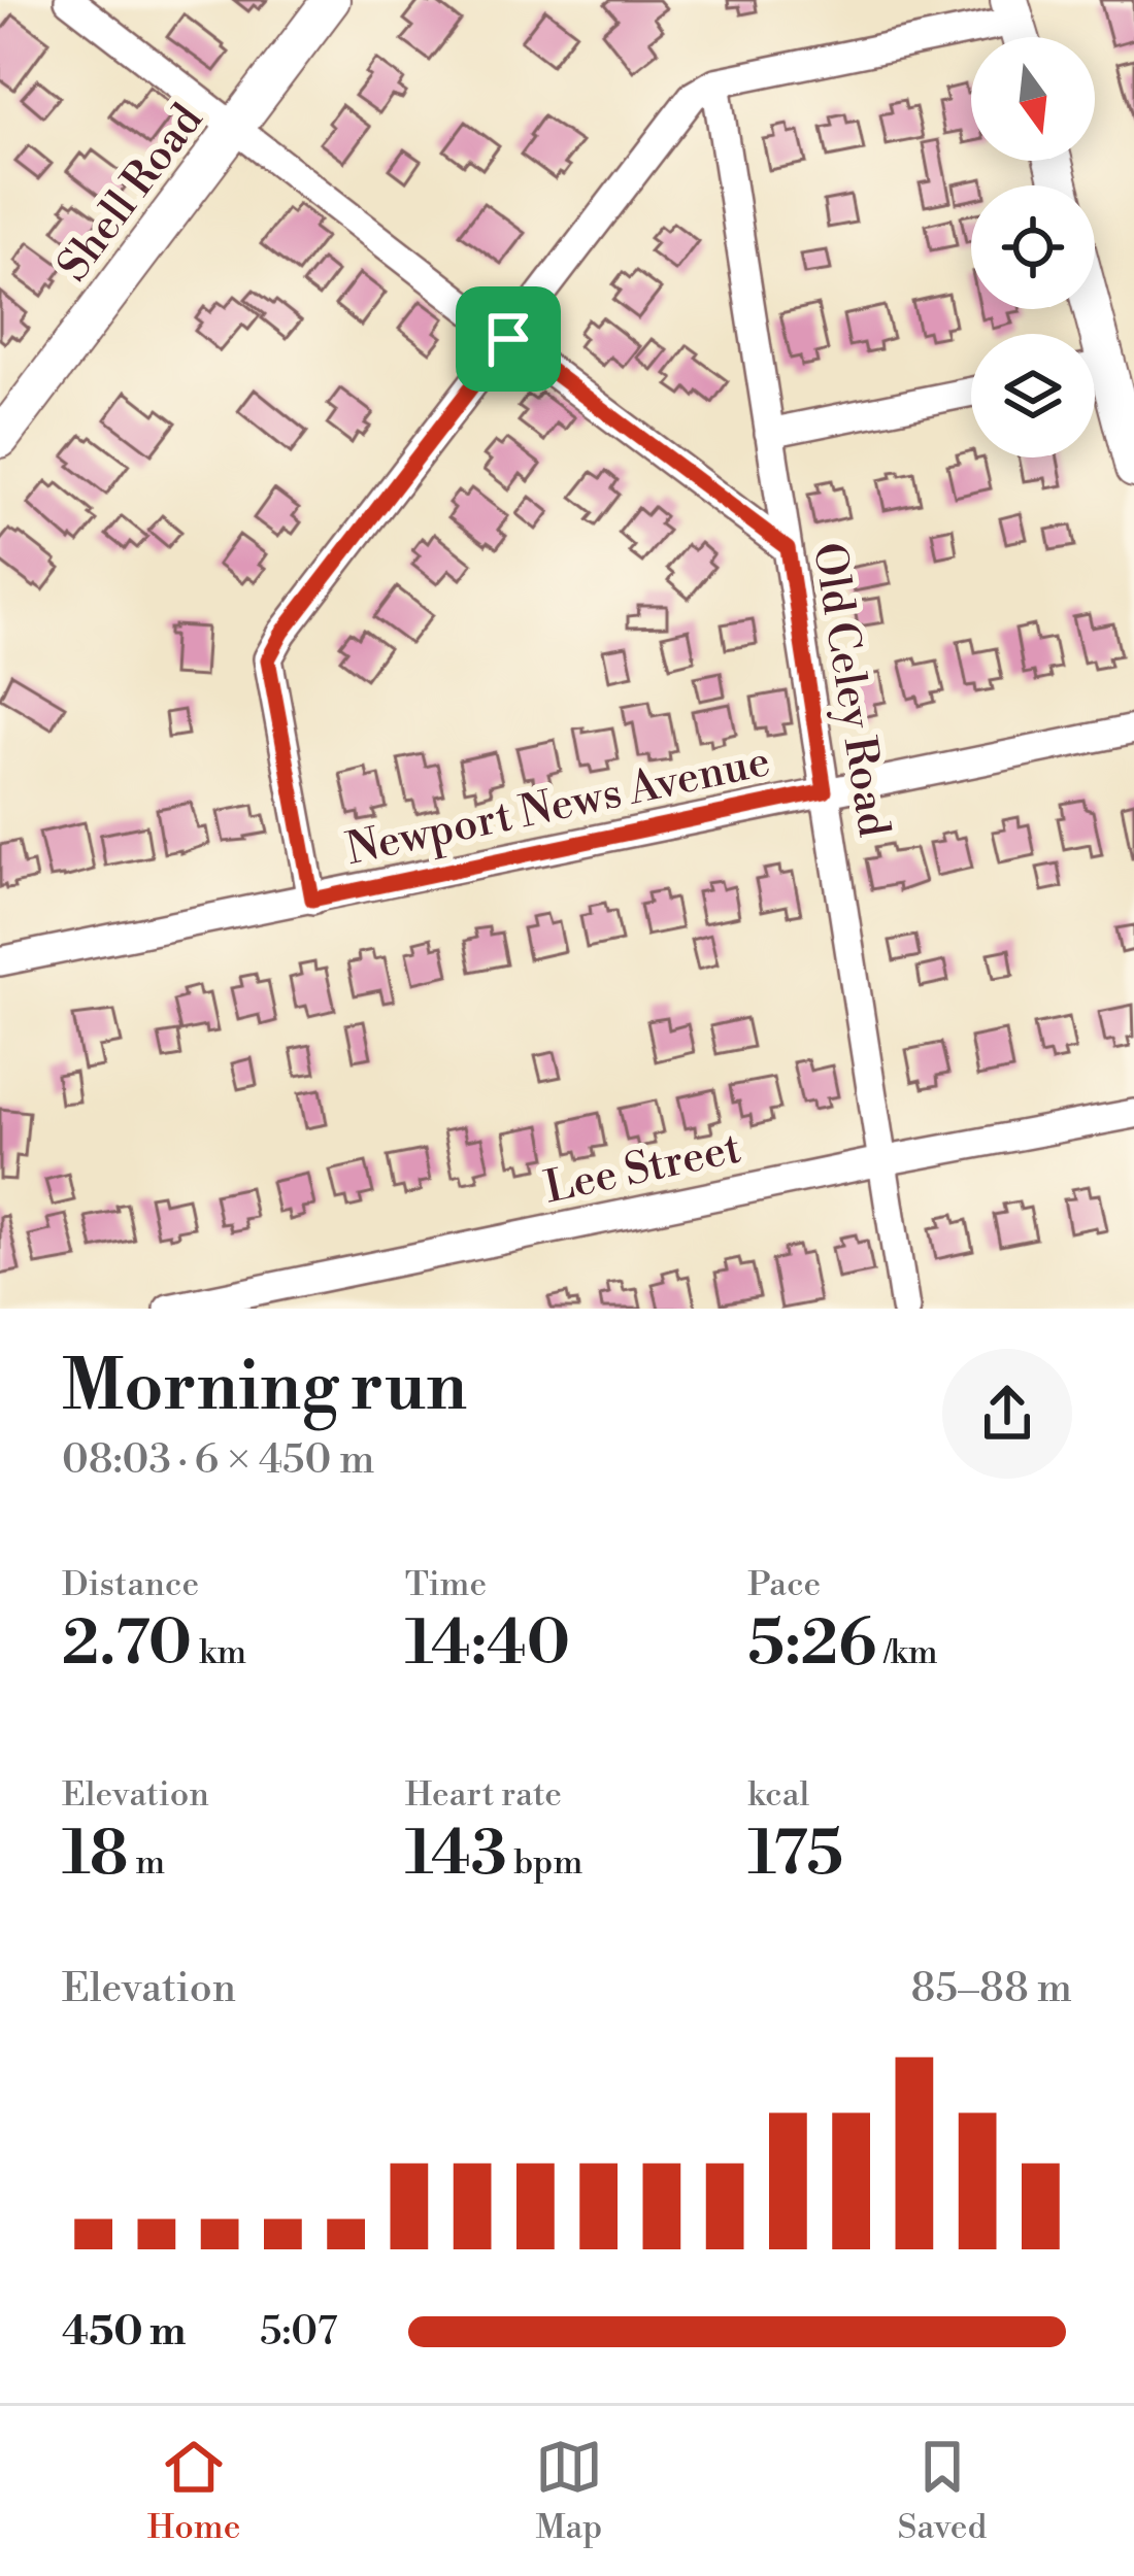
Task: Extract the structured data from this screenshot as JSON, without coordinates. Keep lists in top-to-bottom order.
{
  "streets": {
    "street": [
      "Shell Road",
      "Old Celey Road",
      "Newport News Avenue",
      "Lee Street"
    ]
  },
  "crossings": [
    ["Old Celey Road", "Newport News Avenue"],
    ["Old Celey Road", "Lee Street"]
  ],
  "north": "bottom",
  "page": {
    "heading": ["Morning run", "08:03 · 6 × 450 m"],
    "stats": [
      ["Distance", "2.70 km"],
      ["Time", "14:40"],
      ["Pace", "5:26 /km"],
      ["Elevation", "18 m"],
      ["Heart rate", "143 bpm"],
      ["kcal", "175"]
    ],
    "chart": ["Elevation", "85–88 m"],
    "list": [
      {
        "name": "450 m",
        "note": "5:07"
      }
    ],
    "tabs": ["Home", "Map", "Saved"]
  }
}
